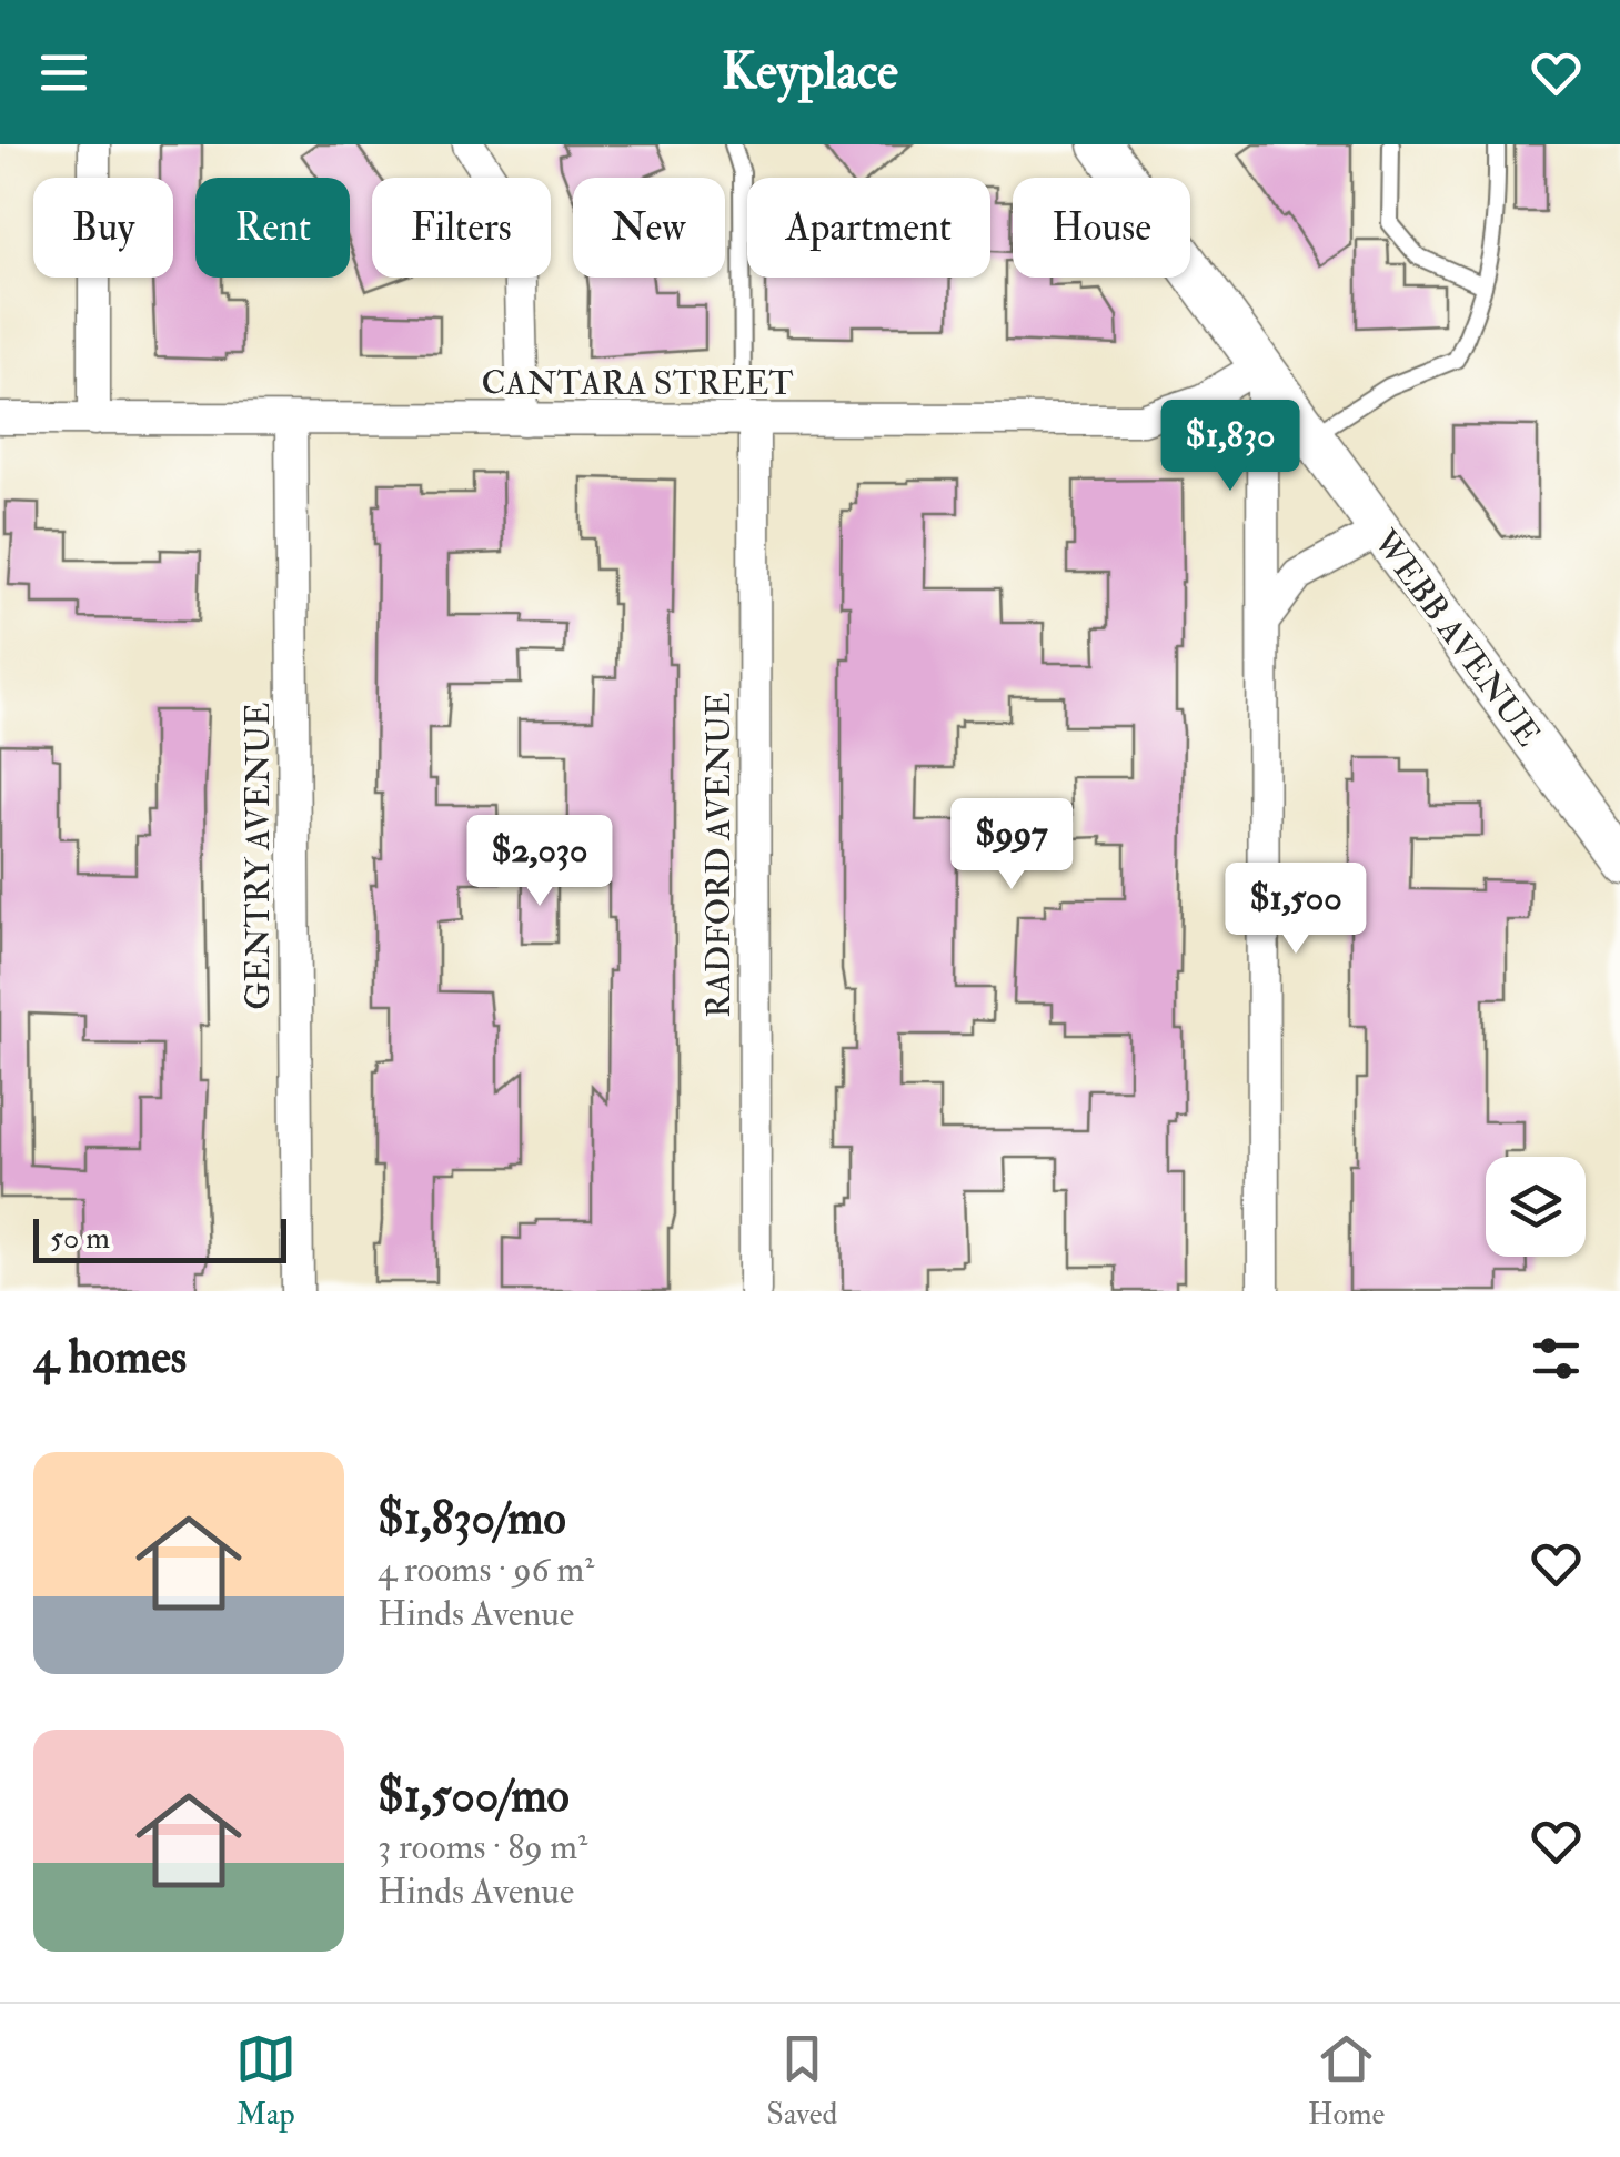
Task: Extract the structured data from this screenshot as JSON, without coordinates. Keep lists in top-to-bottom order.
{
  "streets": {
    "street": [
      "CANTARA STREET",
      "WEBB AVENUE",
      "RADFORD AVENUE",
      "GENTRY AVENUE"
    ]
  },
  "crossings": [
    ["CANTARA STREET", "WEBB AVENUE"],
    ["CANTARA STREET", "RADFORD AVENUE"],
    ["CANTARA STREET", "GENTRY AVENUE"]
  ],
  "scale_bar": "50 m",
  "page": {
    "header": "Keyplace",
    "chip": [
      "Buy",
      "Rent",
      "Filters",
      "New",
      "Apartment",
      "House"
    ],
    "price": [
      "$1,830",
      "$997",
      "$2,030",
      "$1,500"
    ],
    "scale": "50 m",
    "heading": "4 homes",
    "list": [
      {
        "name": "$1,830/mo",
        "note": "4 rooms · 96 m² · Hinds Avenue"
      },
      {
        "name": "$1,500/mo",
        "note": "3 rooms · 89 m² · Hinds Avenue"
      }
    ],
    "tabs": ["Map", "Saved", "Home"]
  }
}
